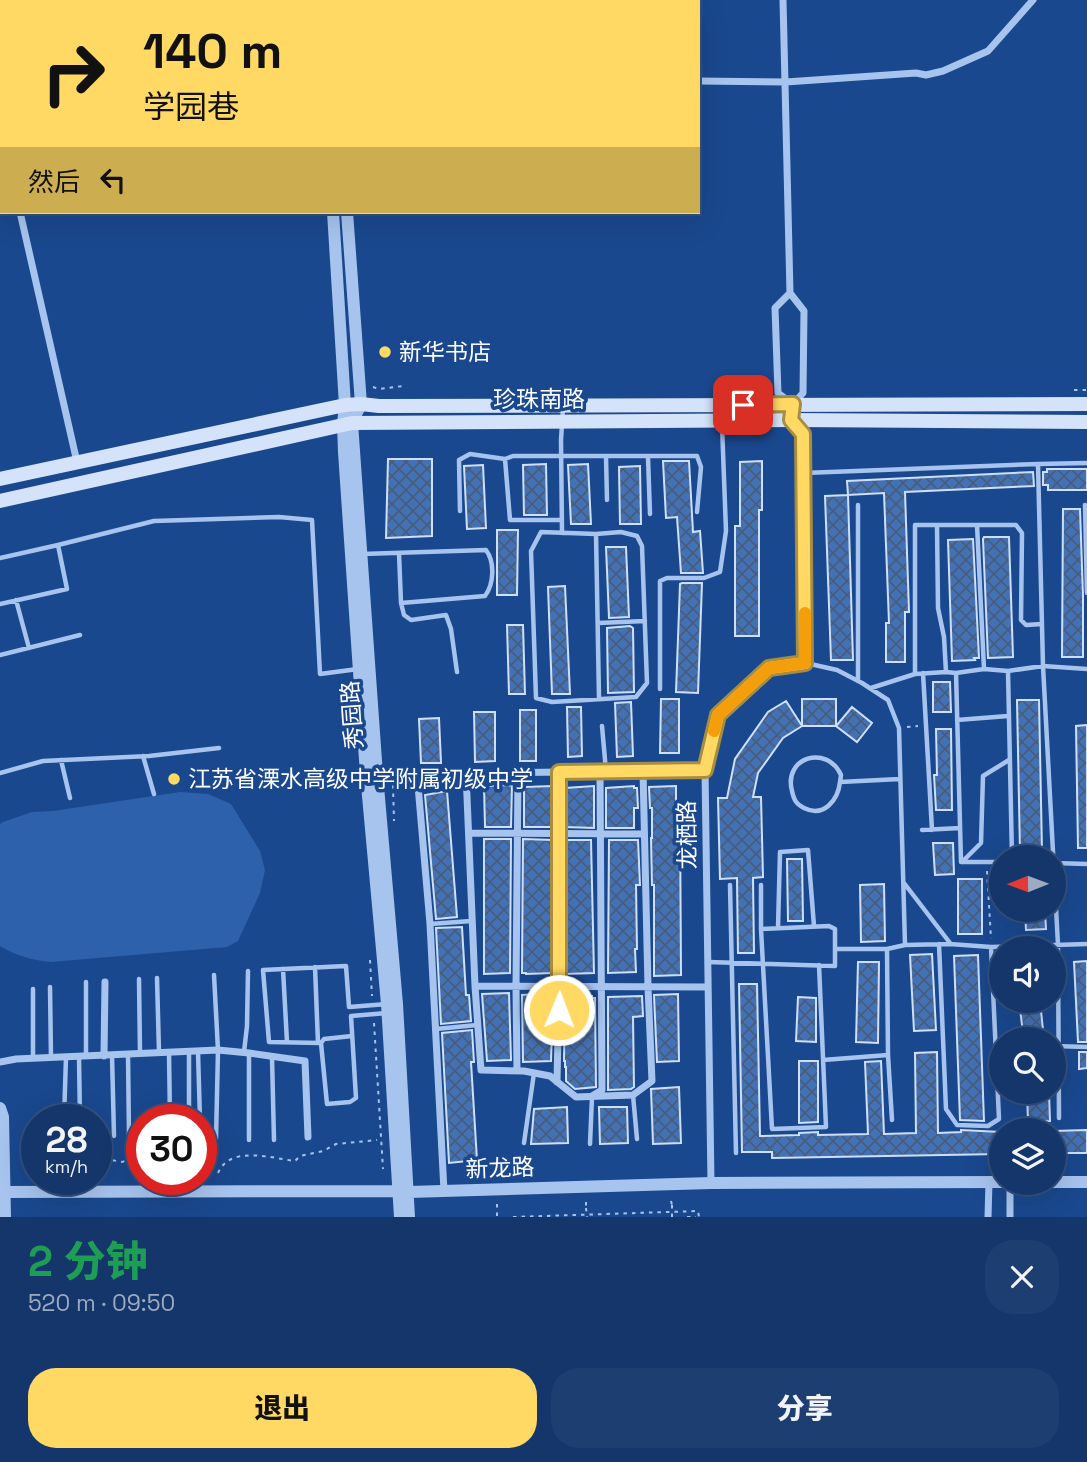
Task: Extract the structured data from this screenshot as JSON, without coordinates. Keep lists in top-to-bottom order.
{
  "streets": {
    "main road": ["珍珠南路"],
    "street": ["秀园路", "龙栖路", "新龙路"]
  },
  "crossings": [
    ["珍珠南路", "秀园路"],
    ["秀园路", "新龙路"],
    ["龙栖路", "新龙路"]
  ],
  "places": ["新华书店", "江苏省溧水高级中学附属初级中学"],
  "north": "left",
  "page": {
    "turn": ["140 m", "学园巷"],
    "then": "然后",
    "speed": "28 km/h",
    "limit": "30",
    "heading": ["2 分钟", "520 m · 09:50"],
    "buttons": ["退出", "分享"]
  }
}
